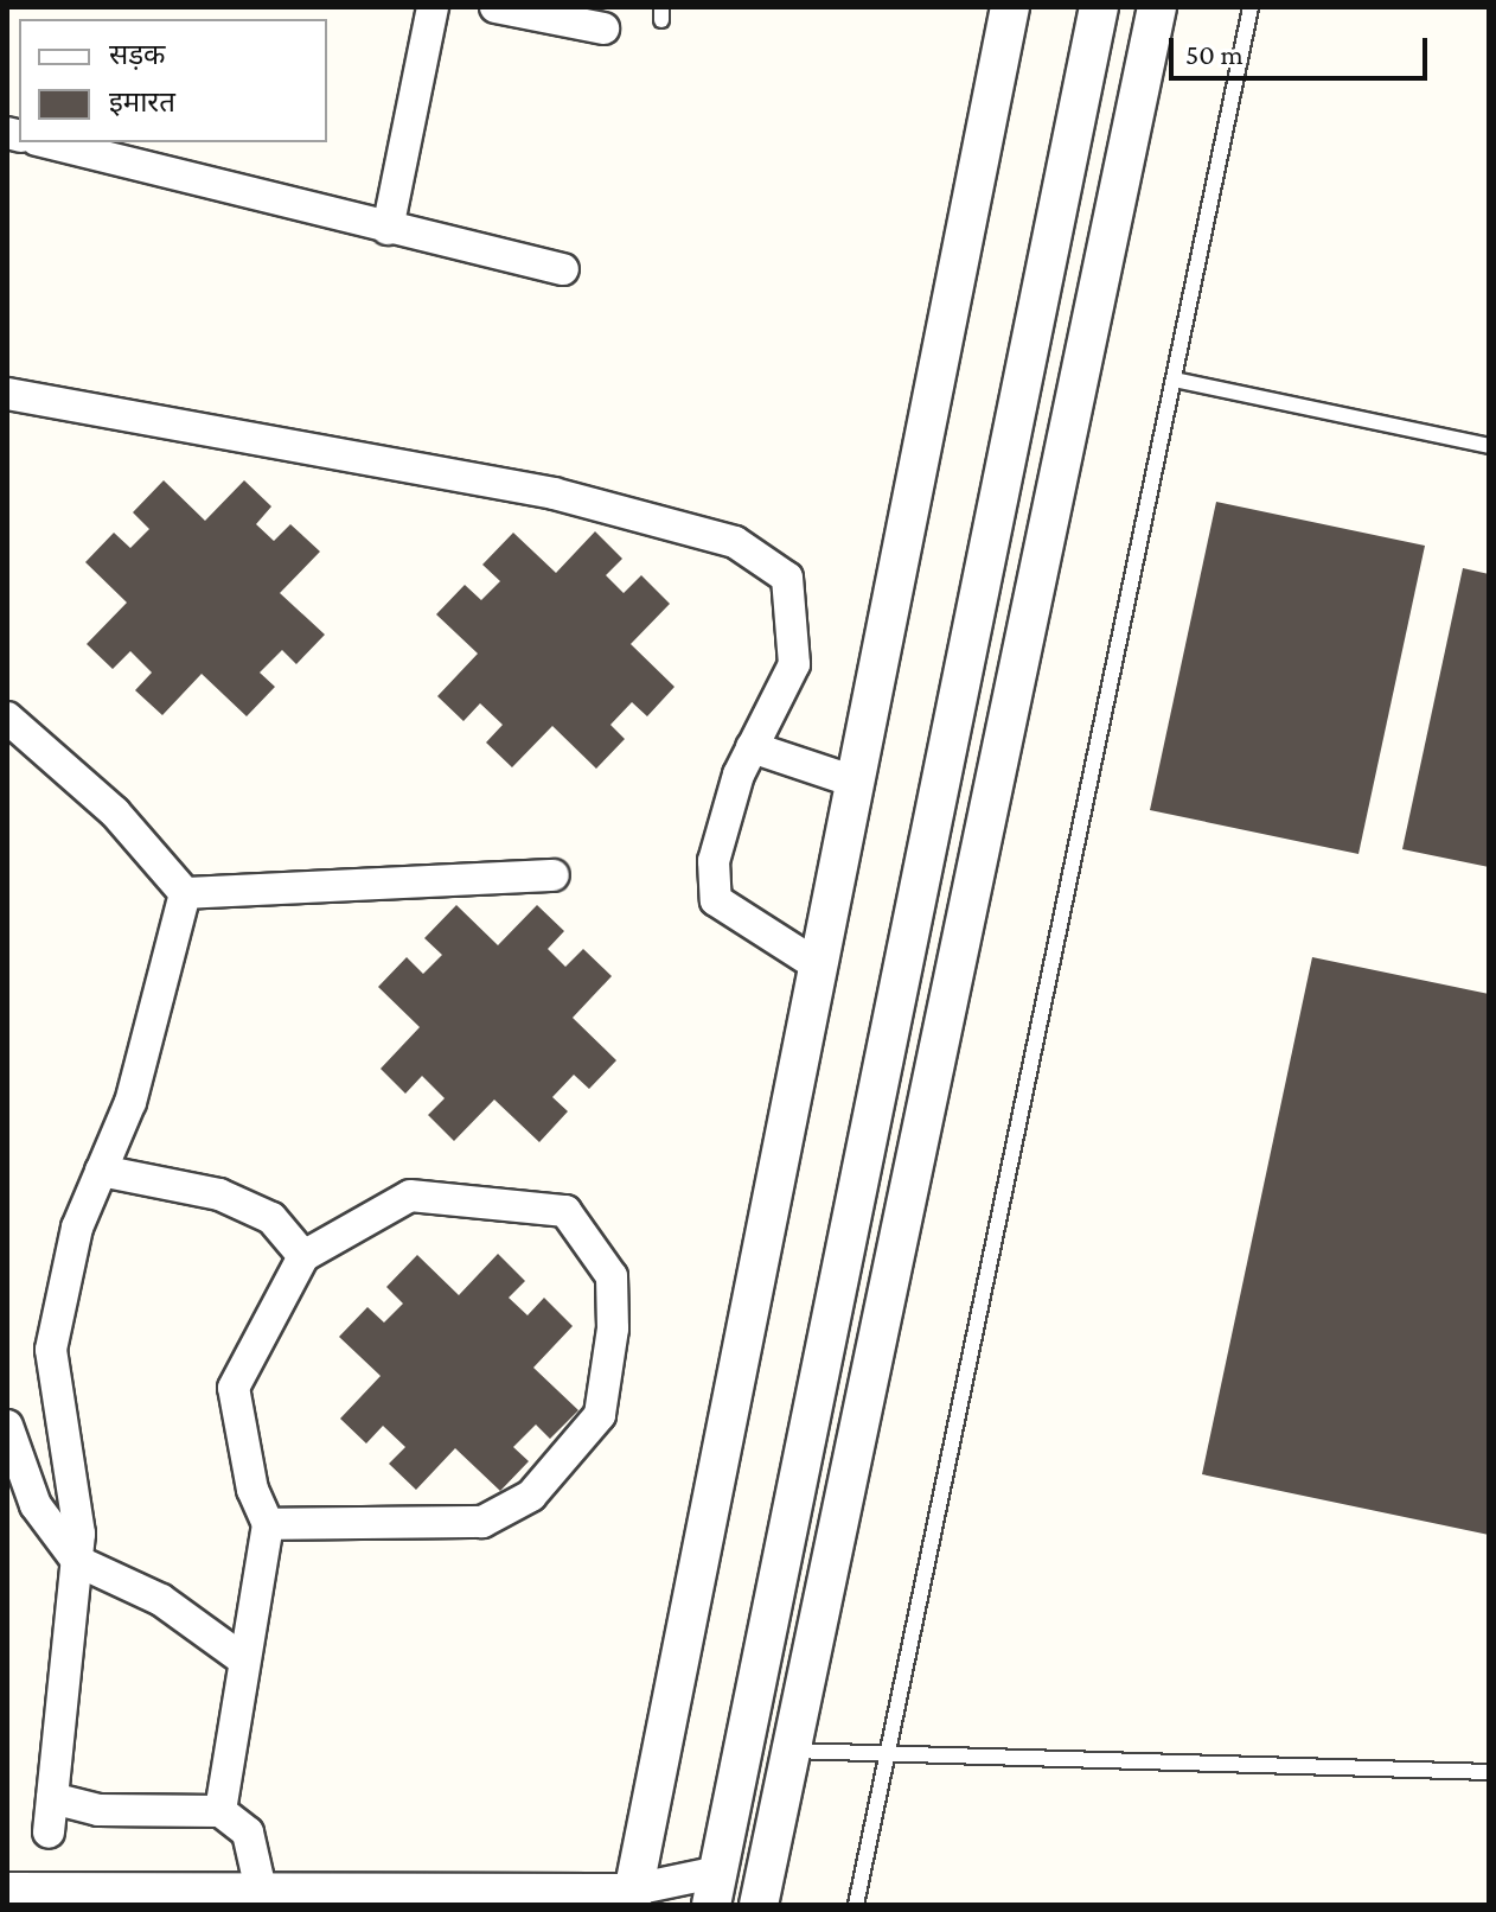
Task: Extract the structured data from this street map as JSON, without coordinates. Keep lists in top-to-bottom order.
{
  "legend": ["सड़क", "इमारत"],
  "scale_bar": "50 m"
}
